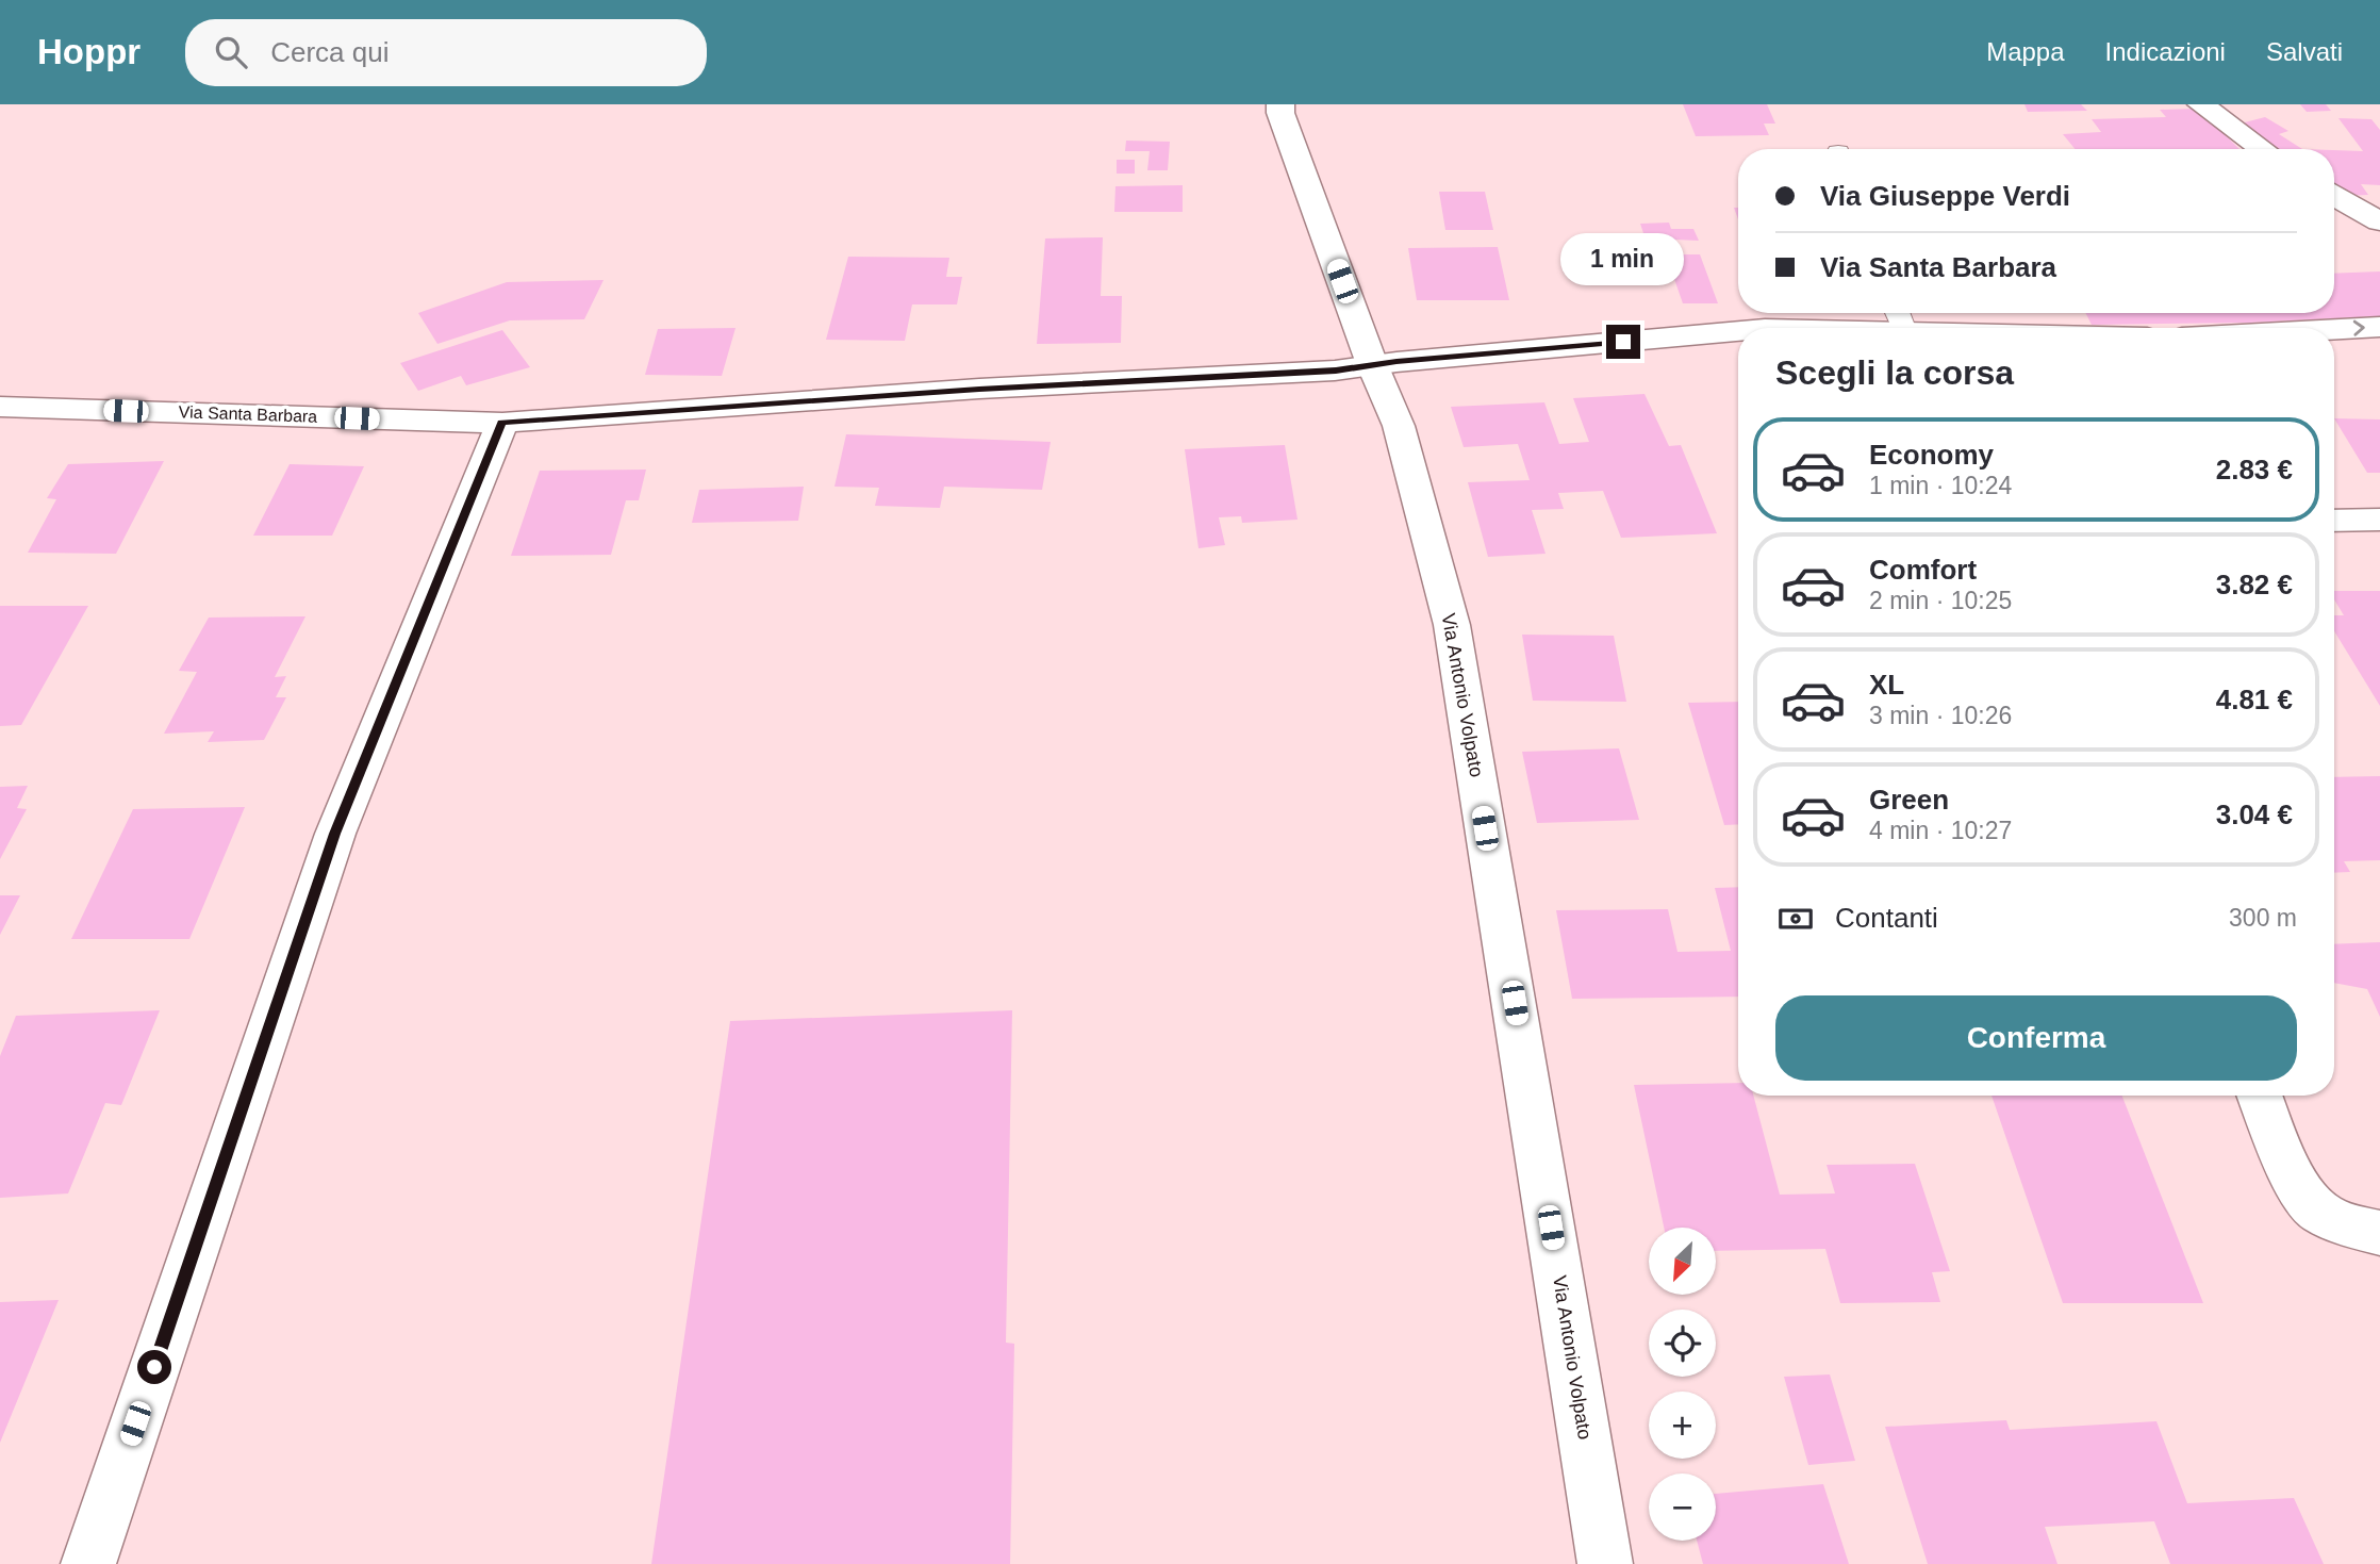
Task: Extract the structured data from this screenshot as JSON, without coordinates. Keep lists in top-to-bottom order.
{
  "streets": {
    "street": ["Via Santa Barbara", "Via Antonio Volpato"]
  },
  "crossings": [
    ["Via Santa Barbara", "Via Antonio Volpato"]
  ],
  "north": "bottom left",
  "page": {
    "header": "Hoppr",
    "search": "Cerca qui",
    "nav": ["Mappa", "Indicazioni", "Salvati"],
    "banner": ["Via Giuseppe Verdi", "Via Santa Barbara"],
    "bubble": "1 min",
    "heading": "Scegli la corsa",
    "list": [
      {
        "name": "Economy",
        "note": "1 min · 10:24",
        "value": "2.83 €"
      },
      {
        "name": "Comfort",
        "note": "2 min · 10:25",
        "value": "3.82 €"
      },
      {
        "name": "XL",
        "note": "3 min · 10:26",
        "value": "4.81 €"
      },
      {
        "name": "Green",
        "note": "4 min · 10:27",
        "value": "3.04 €"
      }
    ],
    "pay": ["Contanti", "300 m"],
    "buttons": "Conferma",
    "map_buttons": ["+", "−"]
  }
}
